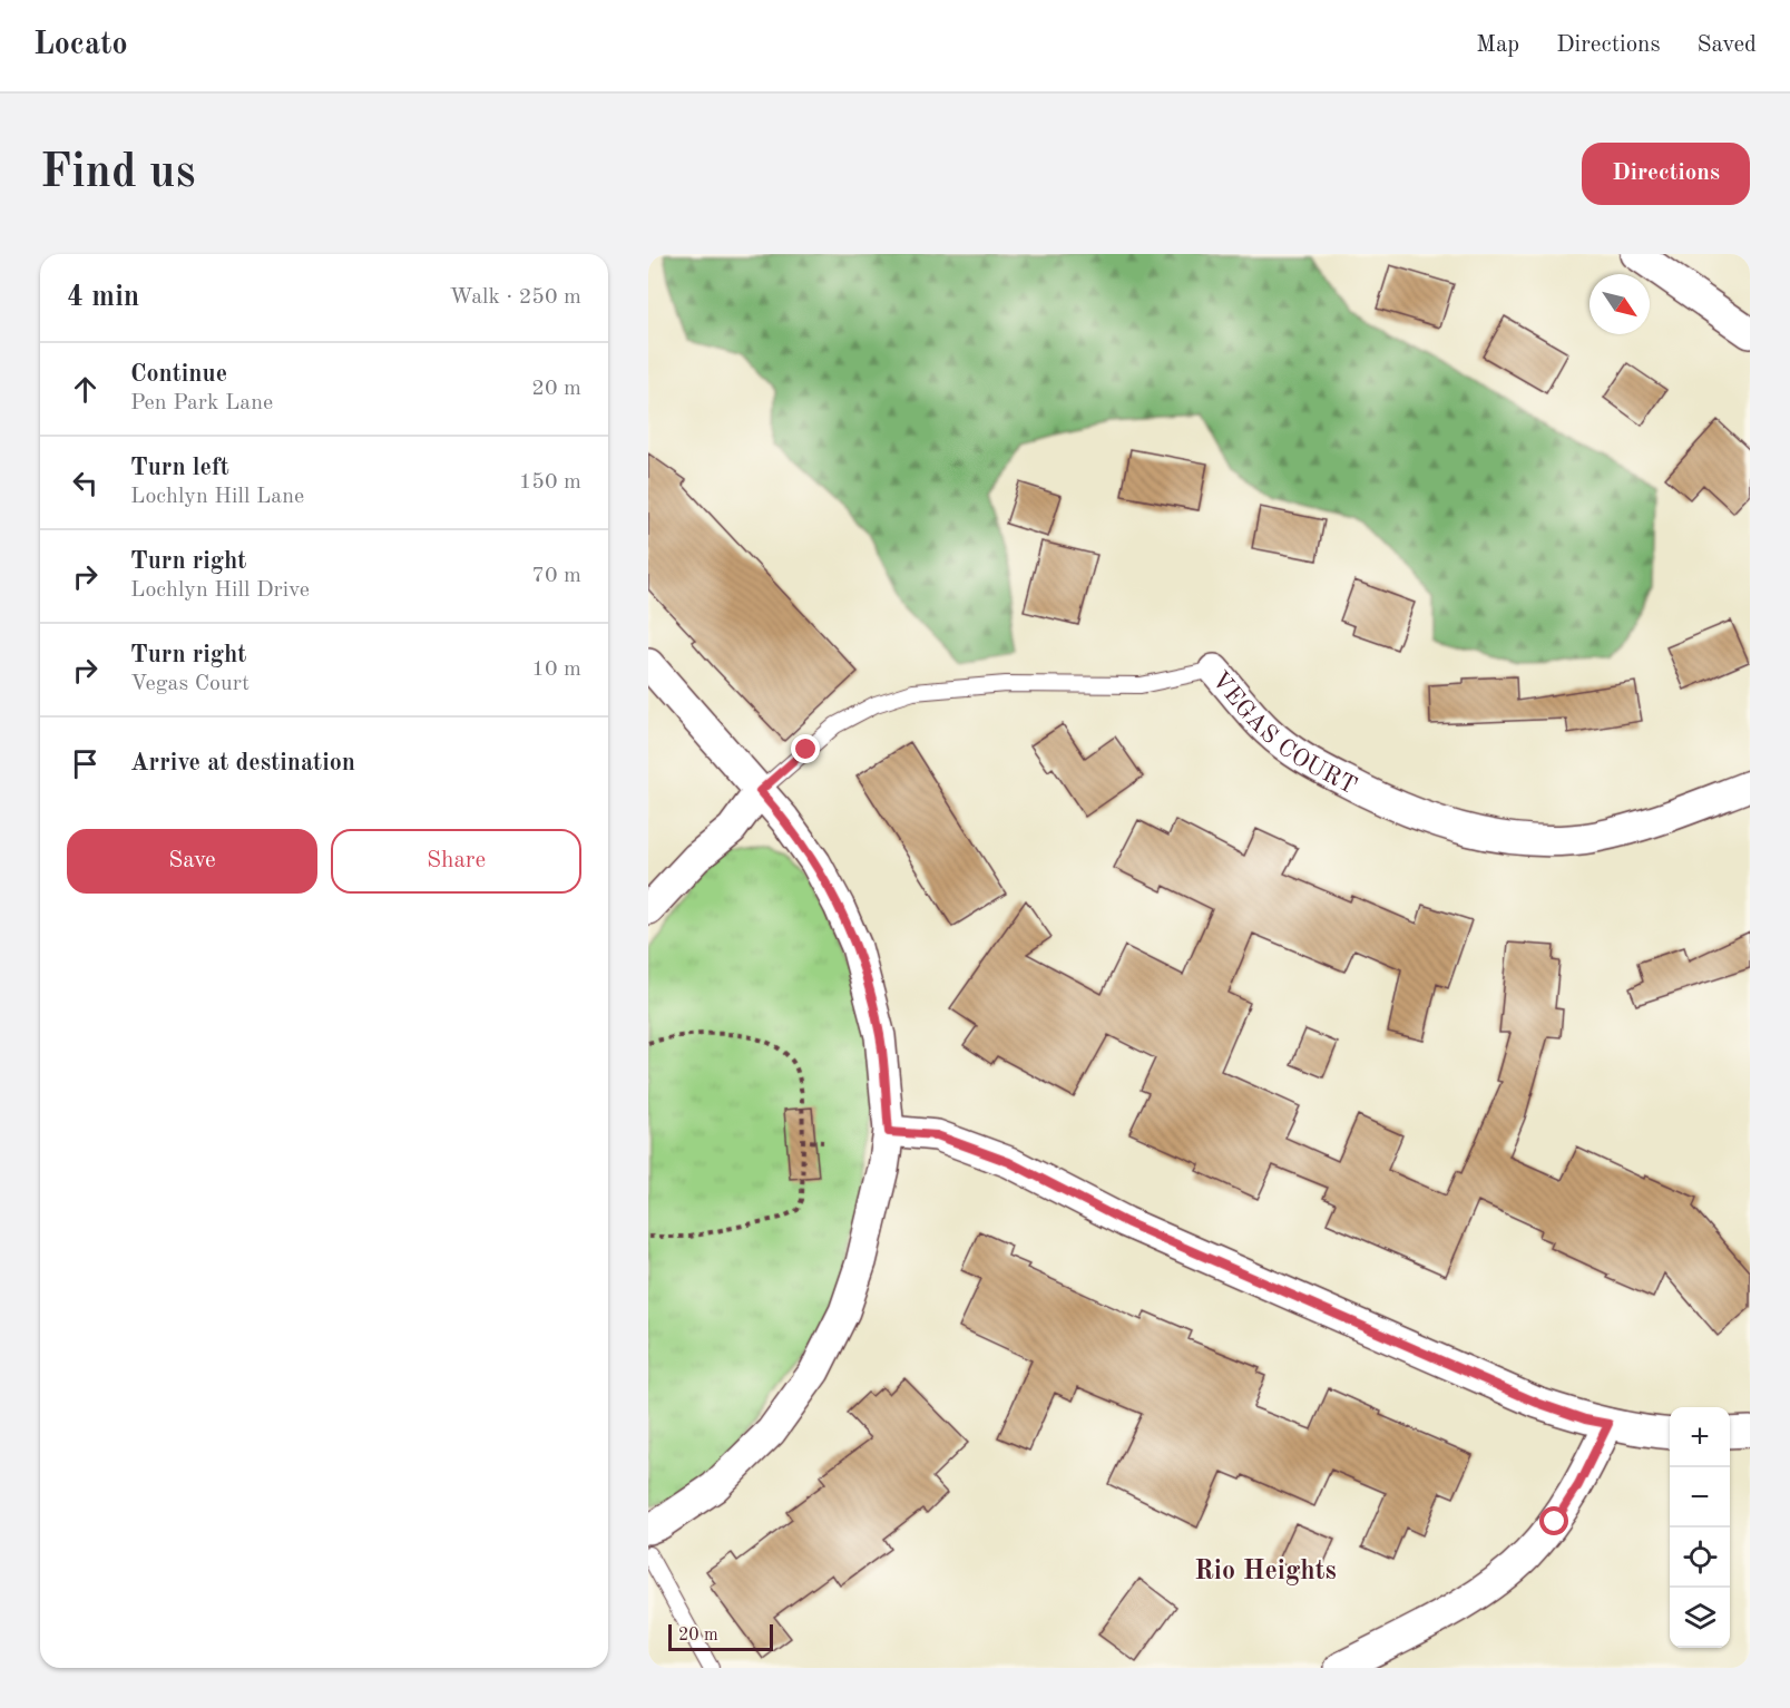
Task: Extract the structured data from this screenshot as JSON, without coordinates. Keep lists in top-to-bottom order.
{
  "streets": {
    "street": ["VEGAS COURT"]
  },
  "districts": ["Rio Heights"],
  "scale_bar": "20 m",
  "north": "bottom right",
  "page": {
    "header": "Locato",
    "nav": ["Map", "Directions", "Saved"],
    "buttons": [
      "Directions",
      ["Save", "Share"]
    ],
    "title": "Find us",
    "heading": ["4 min", "Walk · 250 m"],
    "list": [
      ["Continue", "Pen Park Lane", "20 m"],
      ["Turn left", "Lochlyn Hill Lane", "150 m"],
      ["Turn right", "Lochlyn Hill Drive", "70 m"],
      ["Turn right", "Vegas Court", "10 m"],
      "Arrive at destination"
    ],
    "map_buttons": ["+", "−"],
    "scale": "20 m"
  }
}
